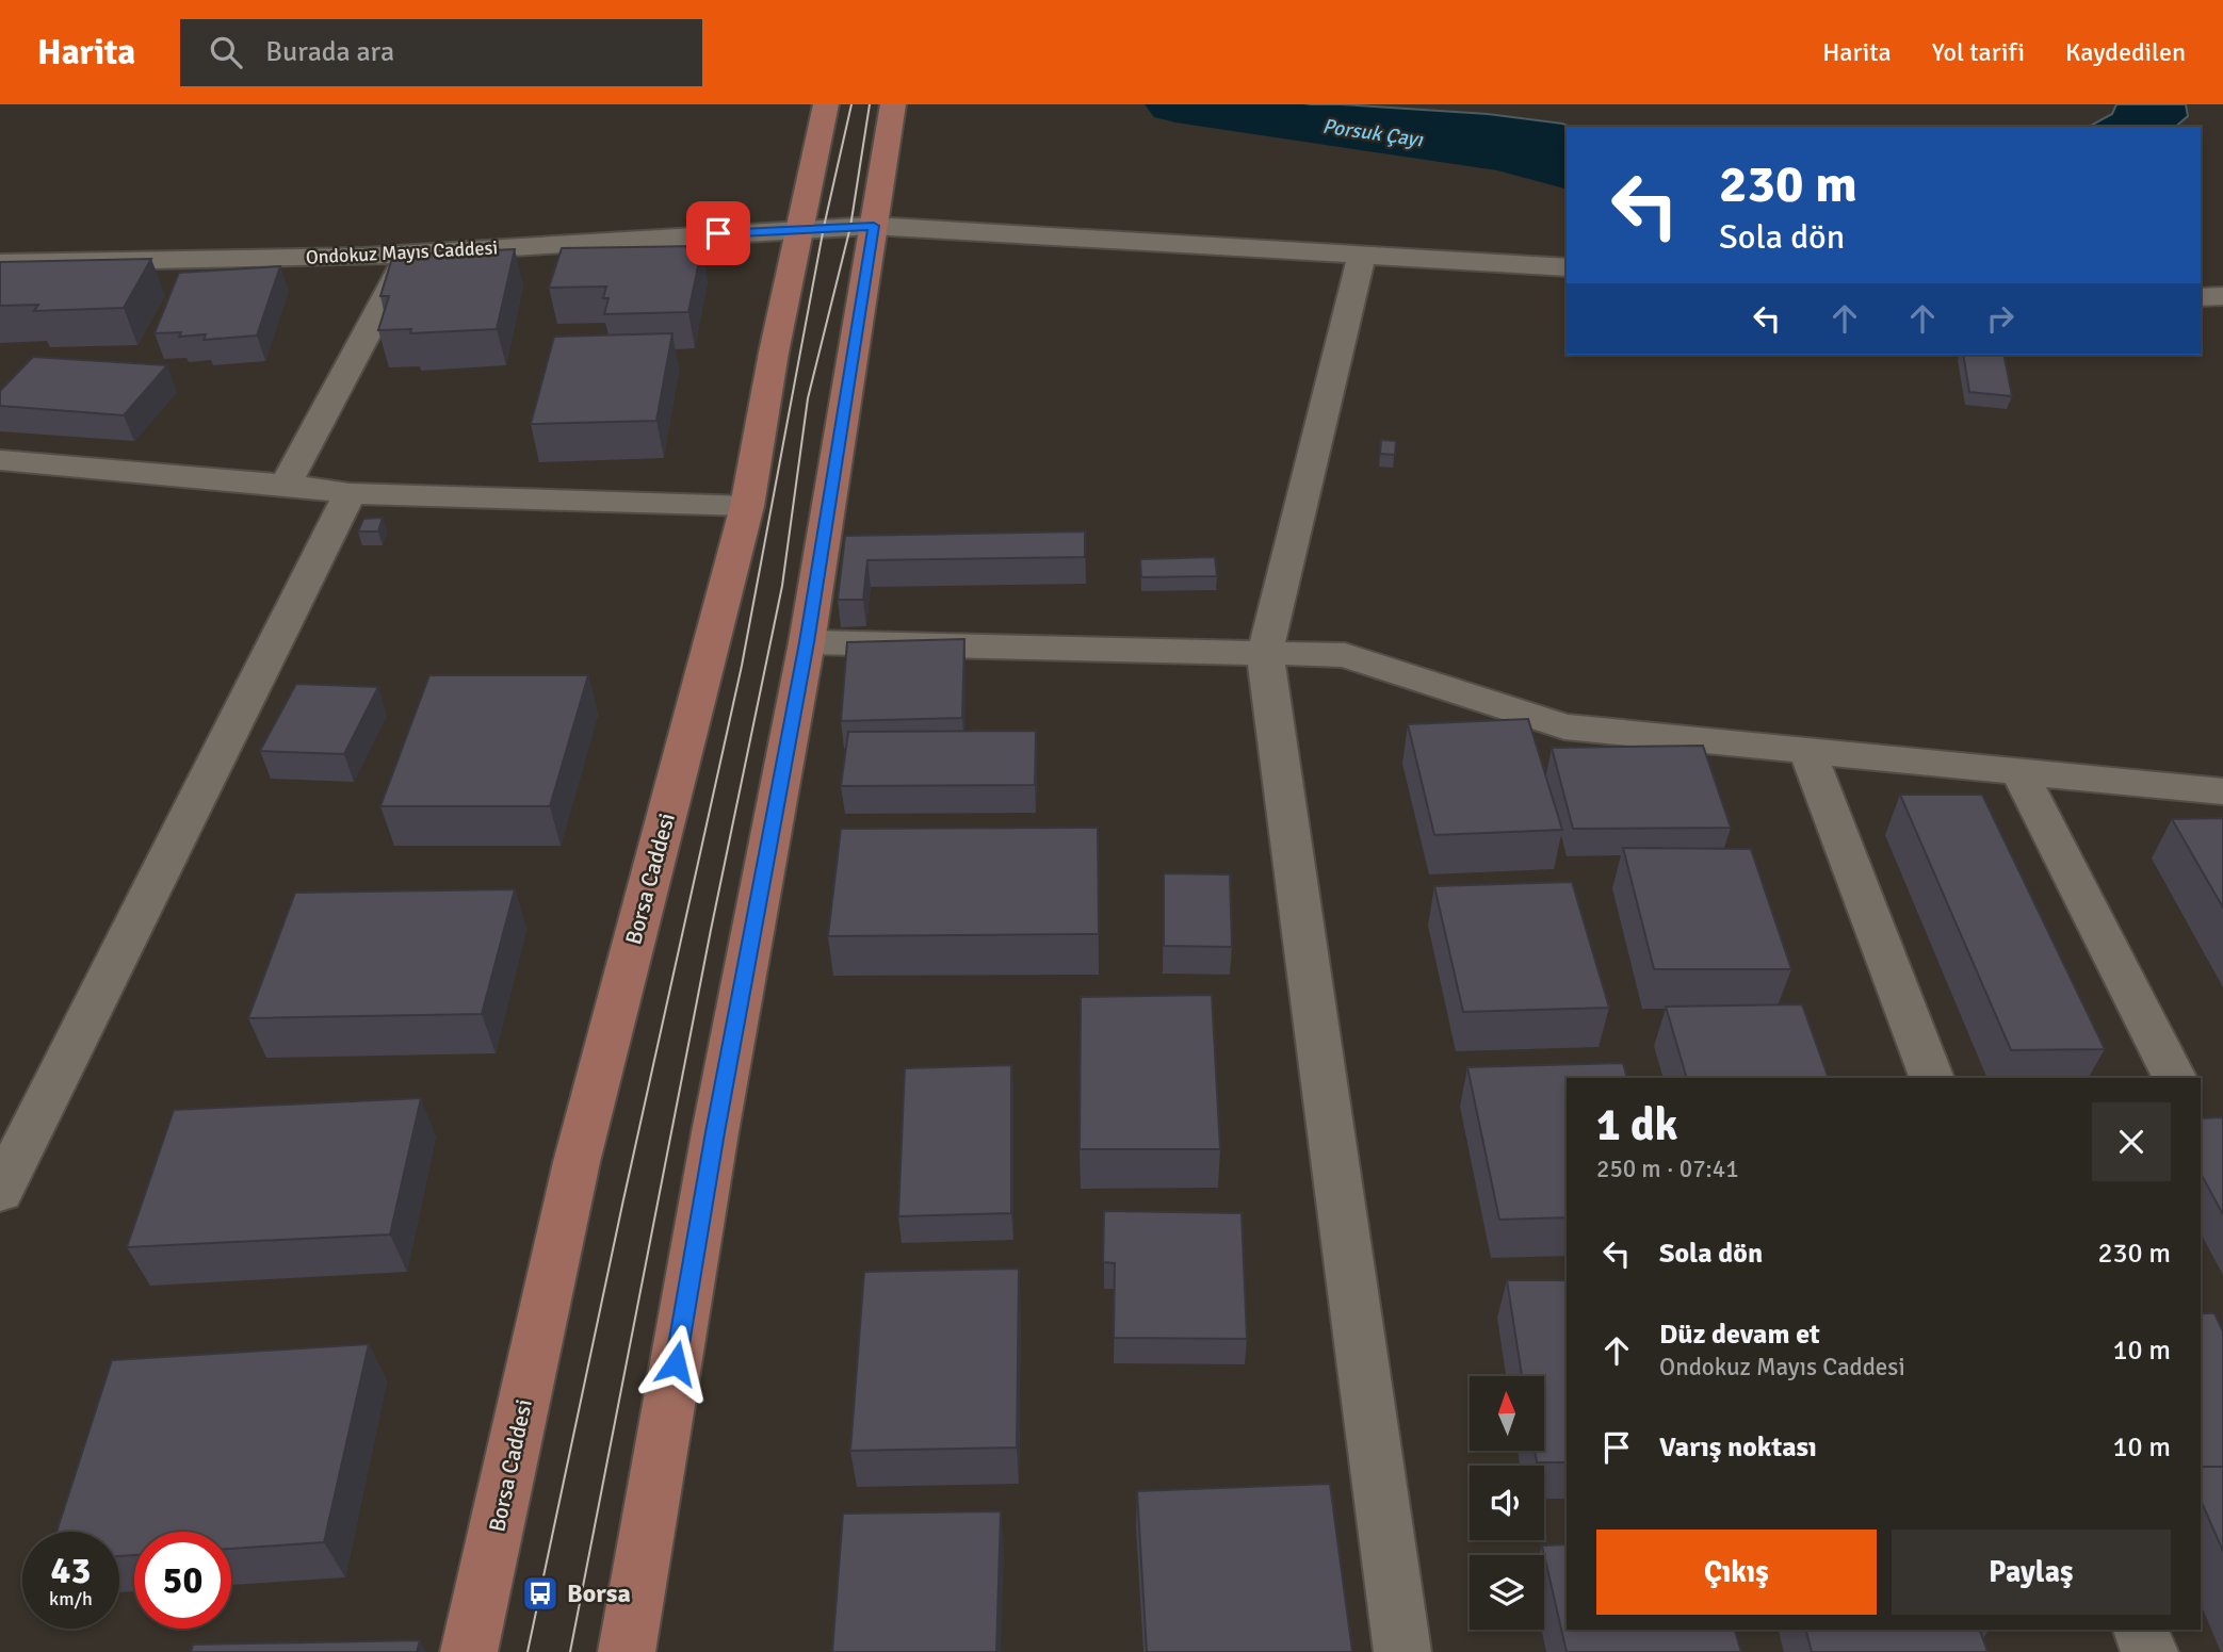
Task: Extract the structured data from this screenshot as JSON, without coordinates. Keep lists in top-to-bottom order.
{
  "streets": {
    "main road": ["Borsa Caddesi"],
    "street": ["Ondokuz Mayıs Caddesi"]
  },
  "crossings": [
    ["Ondokuz Mayıs Caddesi", "Borsa Caddesi"]
  ],
  "water": ["Porsuk Çayı"],
  "places": {
    "bus stop": ["Borsa"]
  },
  "north": "top",
  "page": {
    "header": "Harita",
    "search": "Burada ara",
    "nav": ["Harita", "Yol tarifi", "Kaydedilen"],
    "turn": ["230 m", "Sola dön"],
    "heading": ["1 dk", "250 m · 07:41"],
    "list": [
      {
        "name": "Sola dön",
        "value": "230 m"
      },
      {
        "name": "Düz devam et",
        "note": "Ondokuz Mayıs Caddesi",
        "value": "10 m"
      },
      {
        "name": "Varış noktası",
        "value": "10 m"
      }
    ],
    "buttons": ["Çıkış", "Paylaş"],
    "speed": "43 km/h",
    "limit": "50"
  }
}
